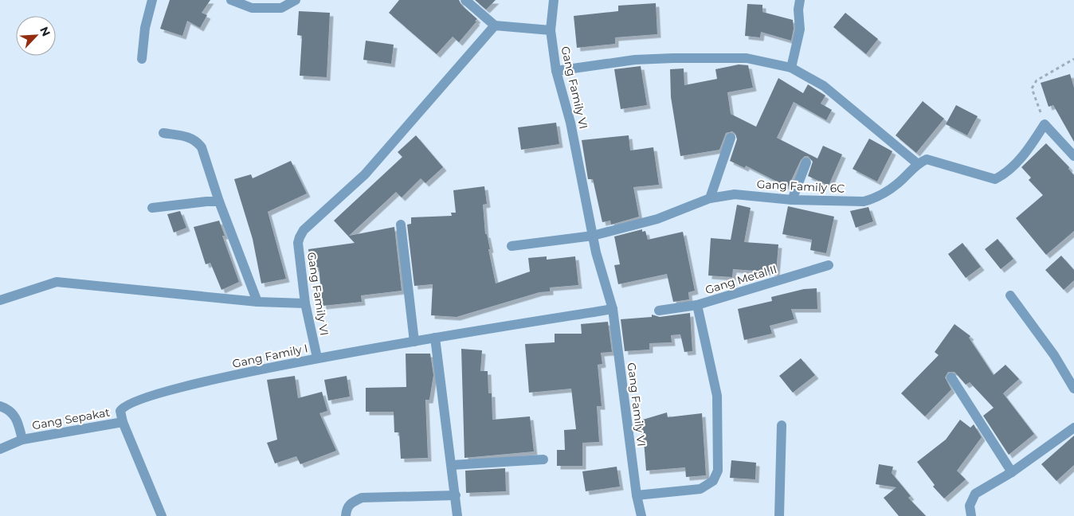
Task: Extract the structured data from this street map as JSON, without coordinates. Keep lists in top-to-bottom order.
{
  "streets": {
    "street": [
      "Gang Family VI",
      "Gang Family 6C",
      "Gang Metal II",
      "Gang Family I",
      "Gang Sepakat"
    ]
  },
  "crossings": [
    ["Gang Family VI", "Gang Family 6C"],
    ["Gang Family VI", "Gang Family I"],
    ["Gang Family I", "Gang Sepakat"]
  ],
  "north": "top right"
}
